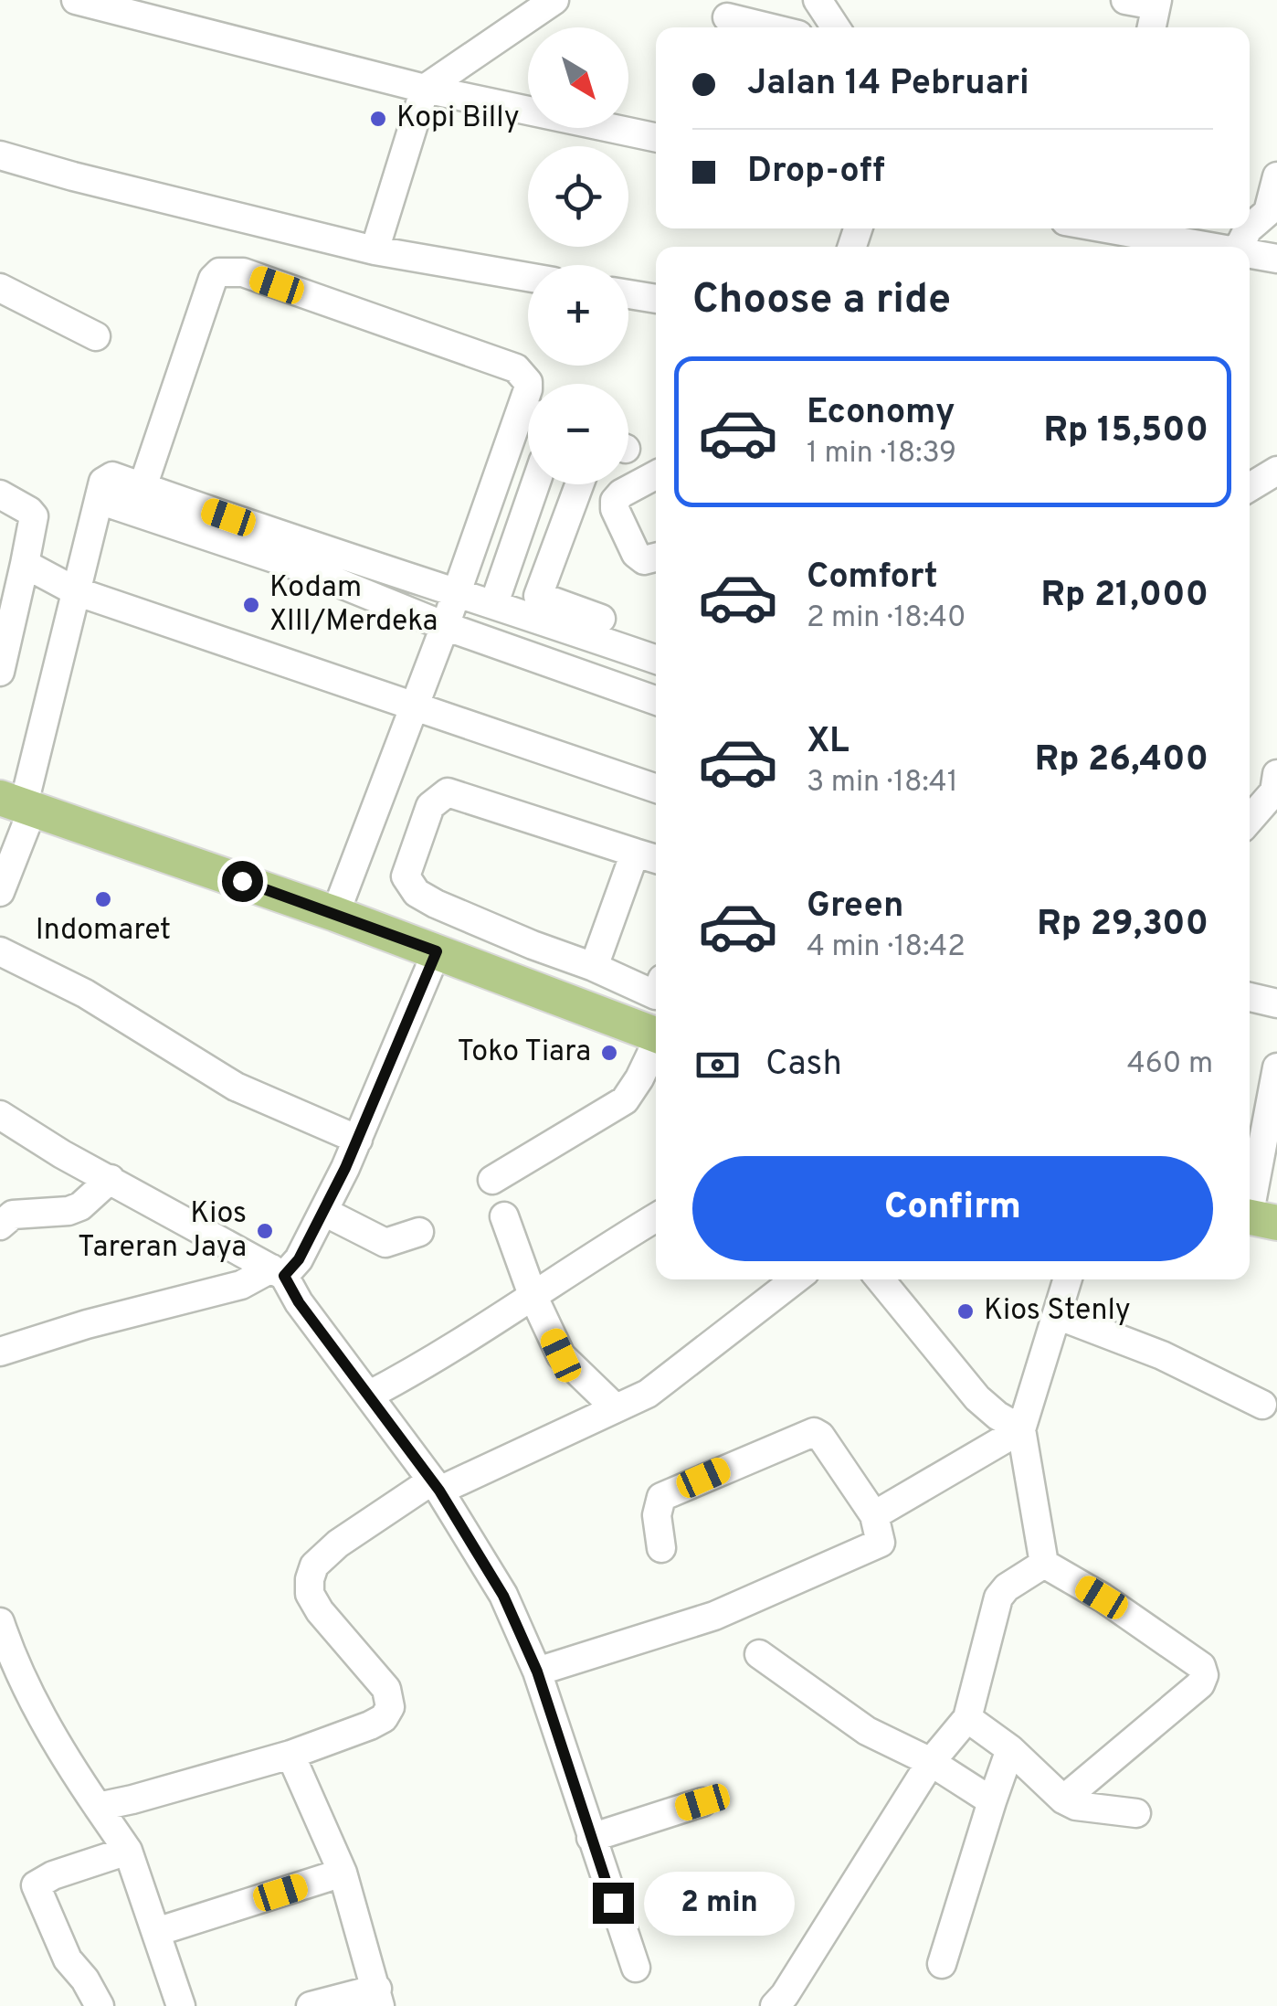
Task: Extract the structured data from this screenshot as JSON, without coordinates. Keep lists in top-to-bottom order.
{
  "places": [
    "Kopi Billy",
    "Kodam XIII/Merdeka",
    "Indomaret",
    "Toko Tiara",
    "Kios Tareran Jaya",
    "Kios Stenly"
  ],
  "north": "bottom right",
  "page": {
    "map_buttons": ["+", "−"],
    "banner": ["Jalan 14 Pebruari", "Drop-off"],
    "heading": "Choose a ride",
    "list": [
      {
        "name": "Economy",
        "note": "1 min · 18:39",
        "value": "Rp 15,500"
      },
      {
        "name": "Comfort",
        "note": "2 min · 18:40",
        "value": "Rp 21,000"
      },
      {
        "name": "XL",
        "note": "3 min · 18:41",
        "value": "Rp 26,400"
      },
      {
        "name": "Green",
        "note": "4 min · 18:42",
        "value": "Rp 29,300"
      }
    ],
    "pay": ["Cash", "460 m"],
    "buttons": "Confirm",
    "bubble": "2 min"
  }
}
